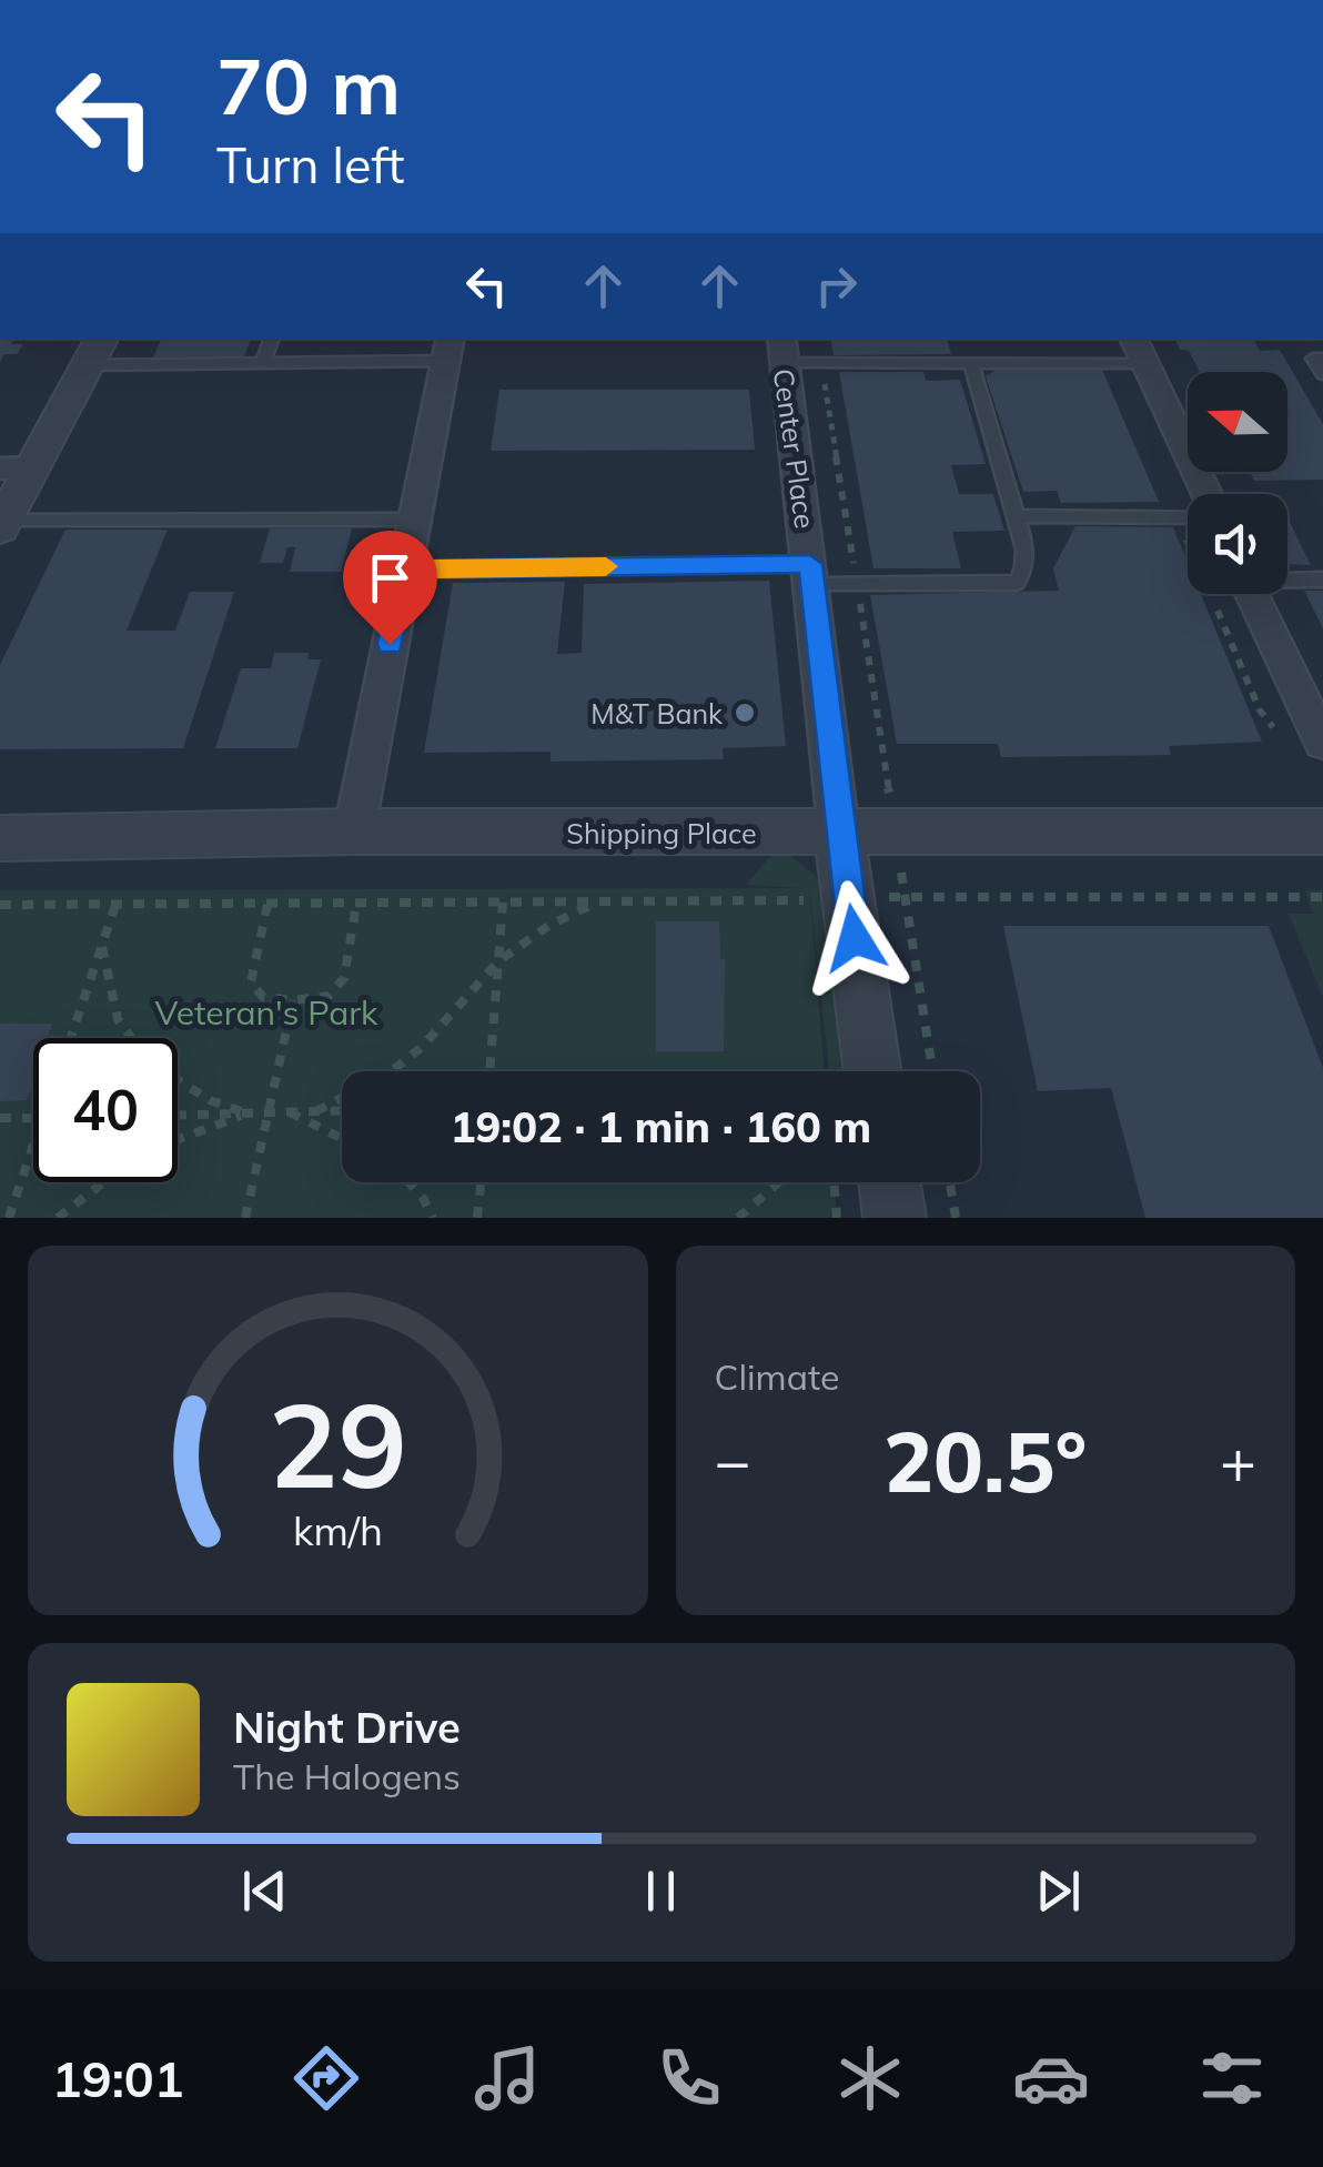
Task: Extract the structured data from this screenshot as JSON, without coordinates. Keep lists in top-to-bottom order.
{
  "streets": {
    "street": ["Center Place", "Shipping Place"]
  },
  "crossings": [
    ["Center Place", "Shipping Place"]
  ],
  "parks": ["Veteran's Park"],
  "places": ["M&T Bank"],
  "north": "left",
  "page": {
    "turn": ["70 m", "Turn left"],
    "limit": "40",
    "trip": "19:02 · 1 min · 160 m",
    "tile": "Climate",
    "heat": ["−", "20.5°", "+"],
    "song": ["Night Drive", "The Halogens"],
    "tabs": "19:01",
    "gauge": ["29", "km/h"]
  }
}
